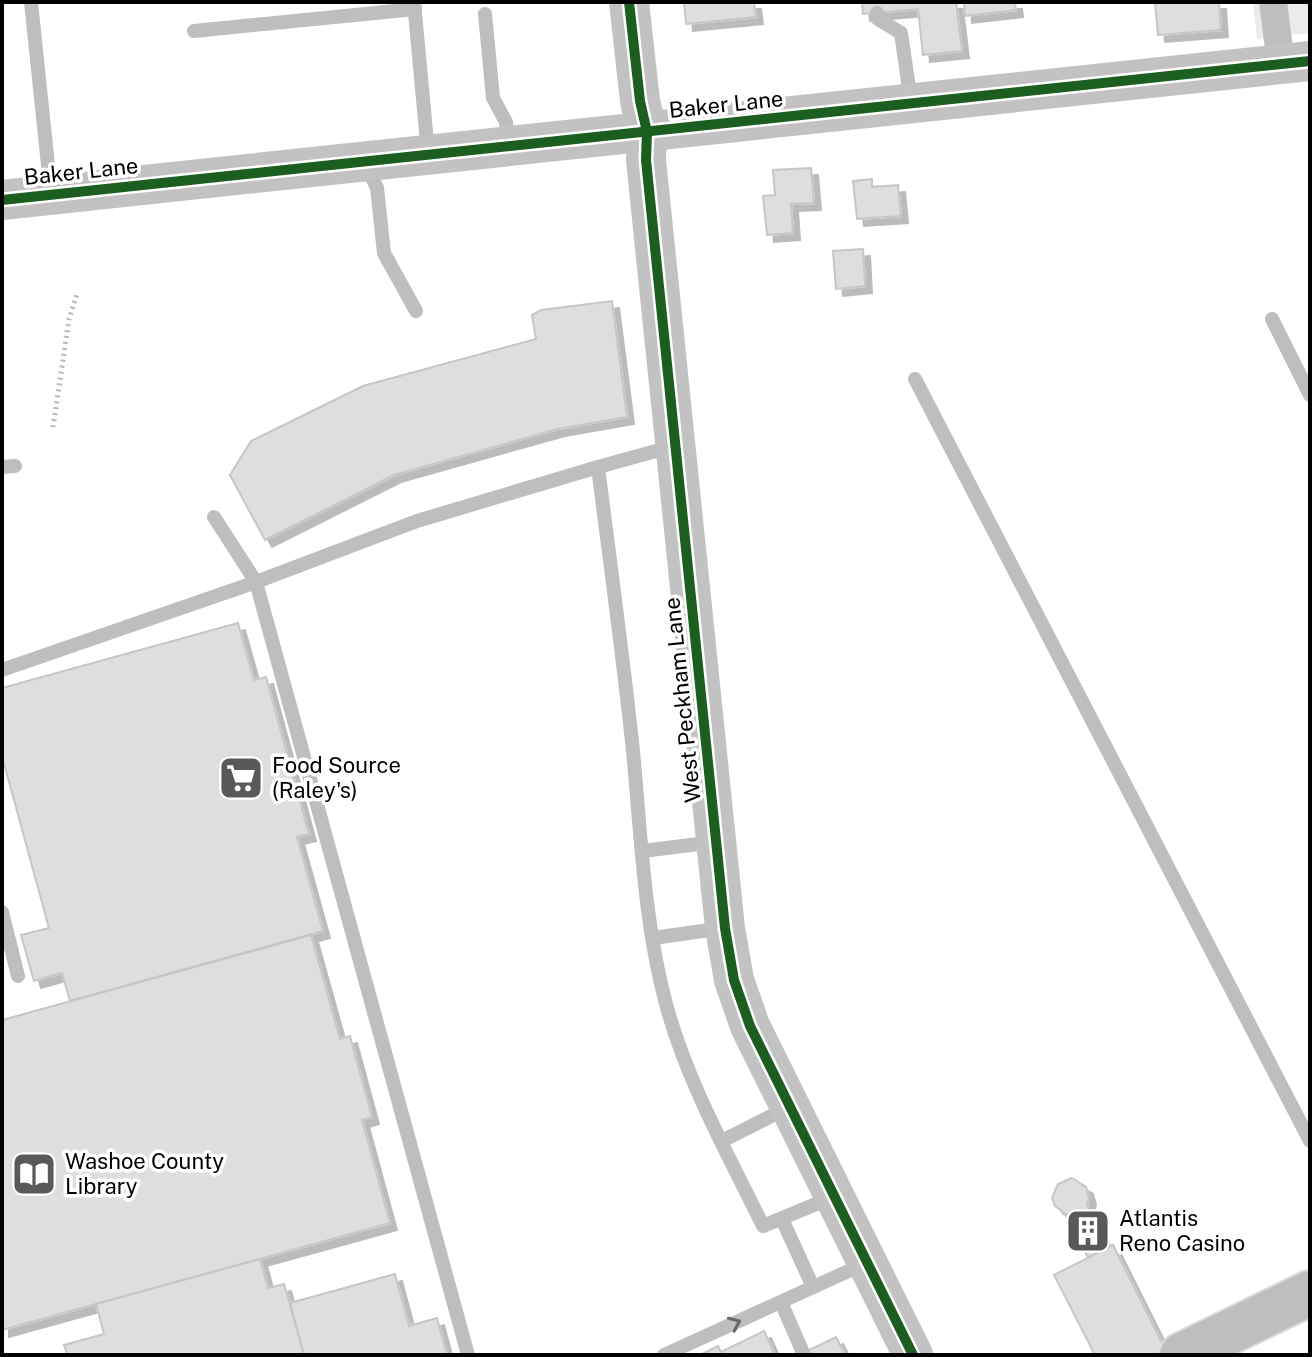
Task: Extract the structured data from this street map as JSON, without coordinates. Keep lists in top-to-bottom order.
{
  "streets": {
    "street": ["Baker Lane", "West Peckham Lane"]
  },
  "crossings": [
    ["Baker Lane", "West Peckham Lane"]
  ],
  "places": {
    "supermarket": ["Food Source (Raley's)"],
    "library": ["Washoe County Library"],
    "building": ["Atlantis Reno Casino"]
  }
}
